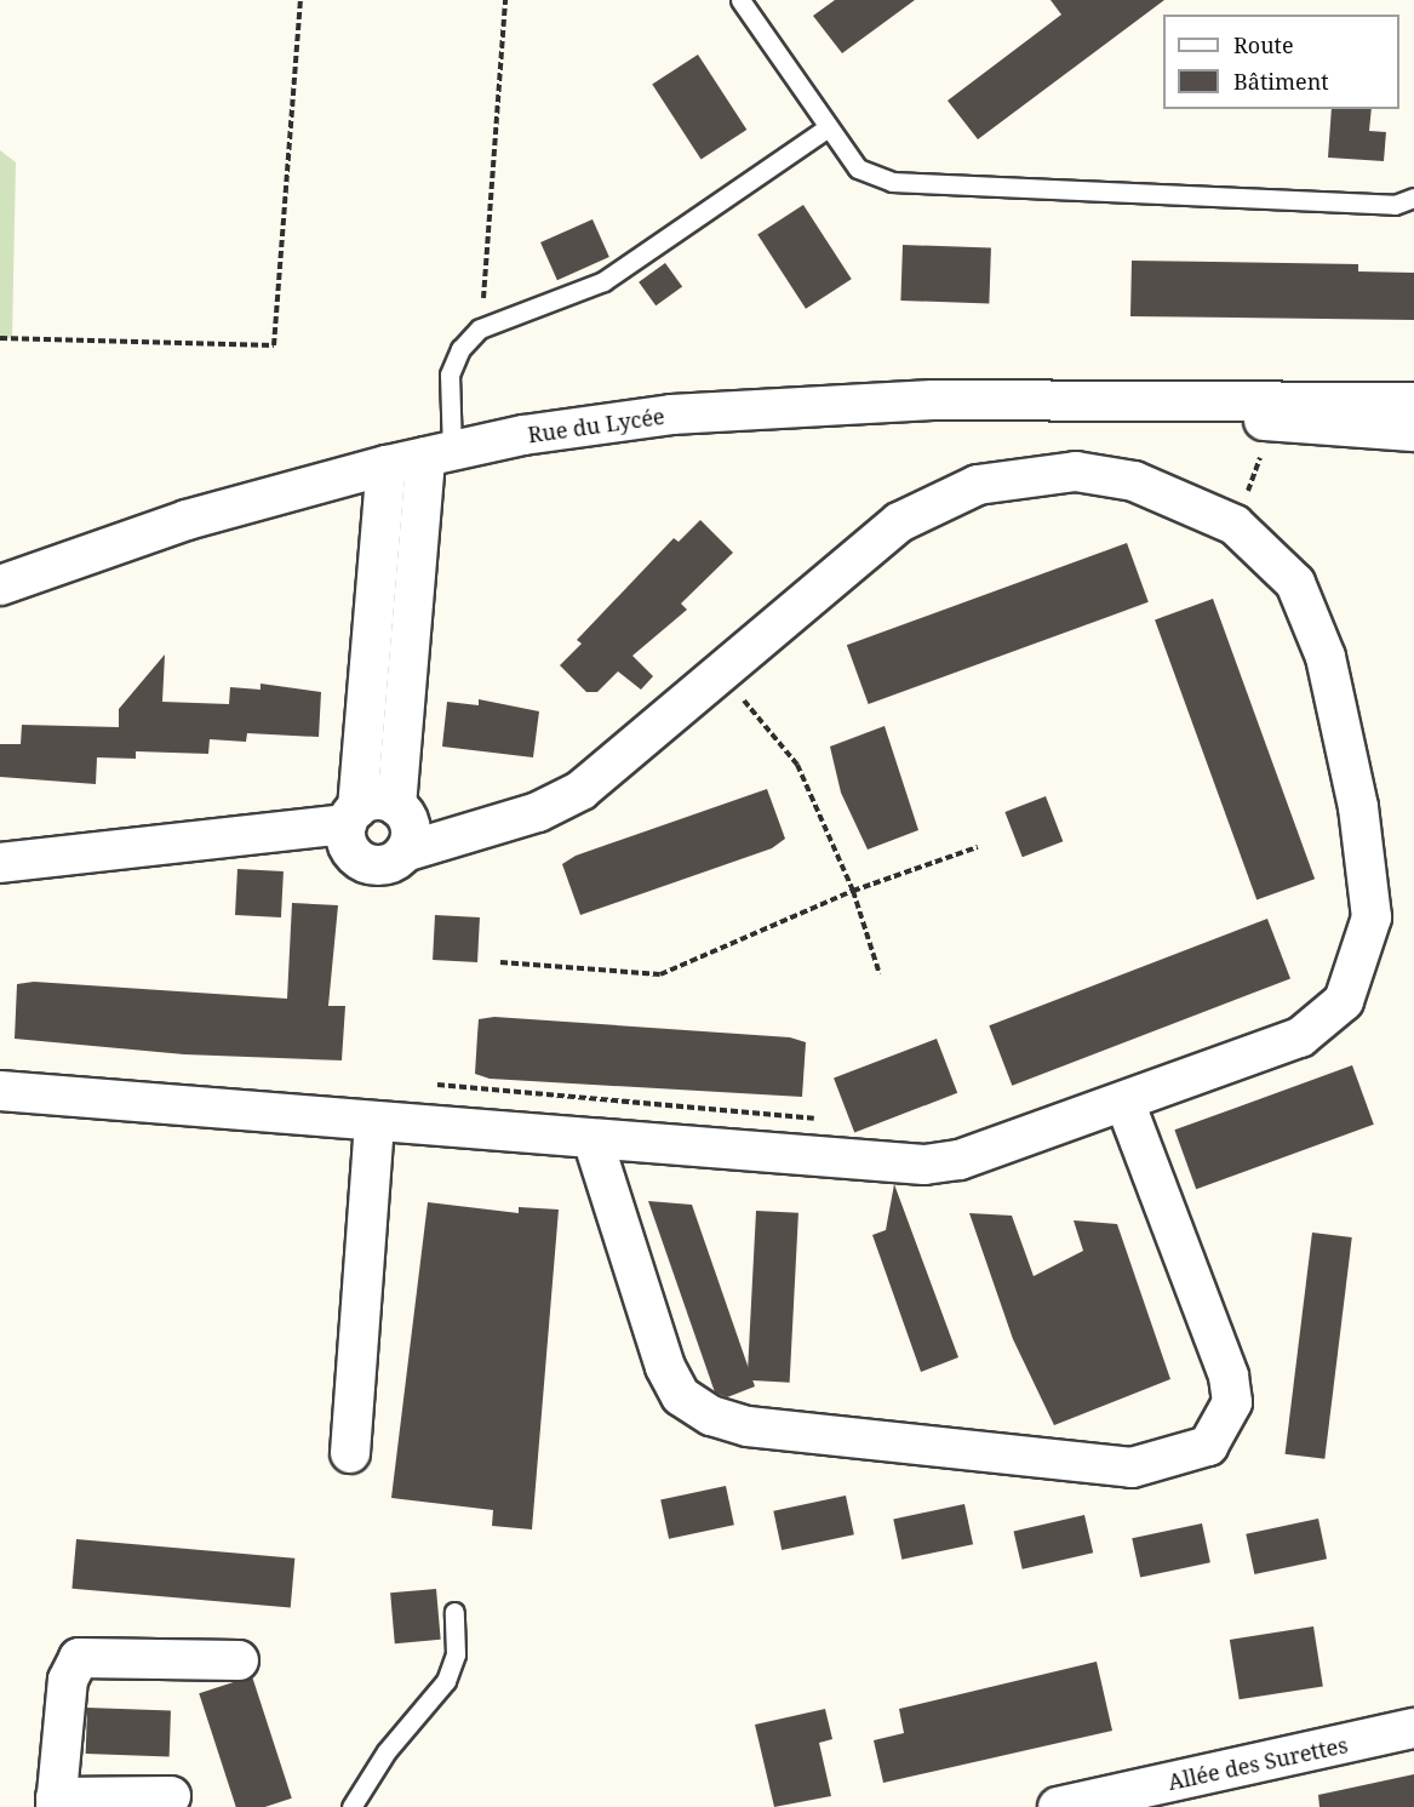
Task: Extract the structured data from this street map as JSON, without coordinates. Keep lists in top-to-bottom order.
{
  "streets": {
    "street": ["Rue du Lycée", "Allée des Surettes"]
  },
  "legend": ["Route", "Bâtiment"]
}
